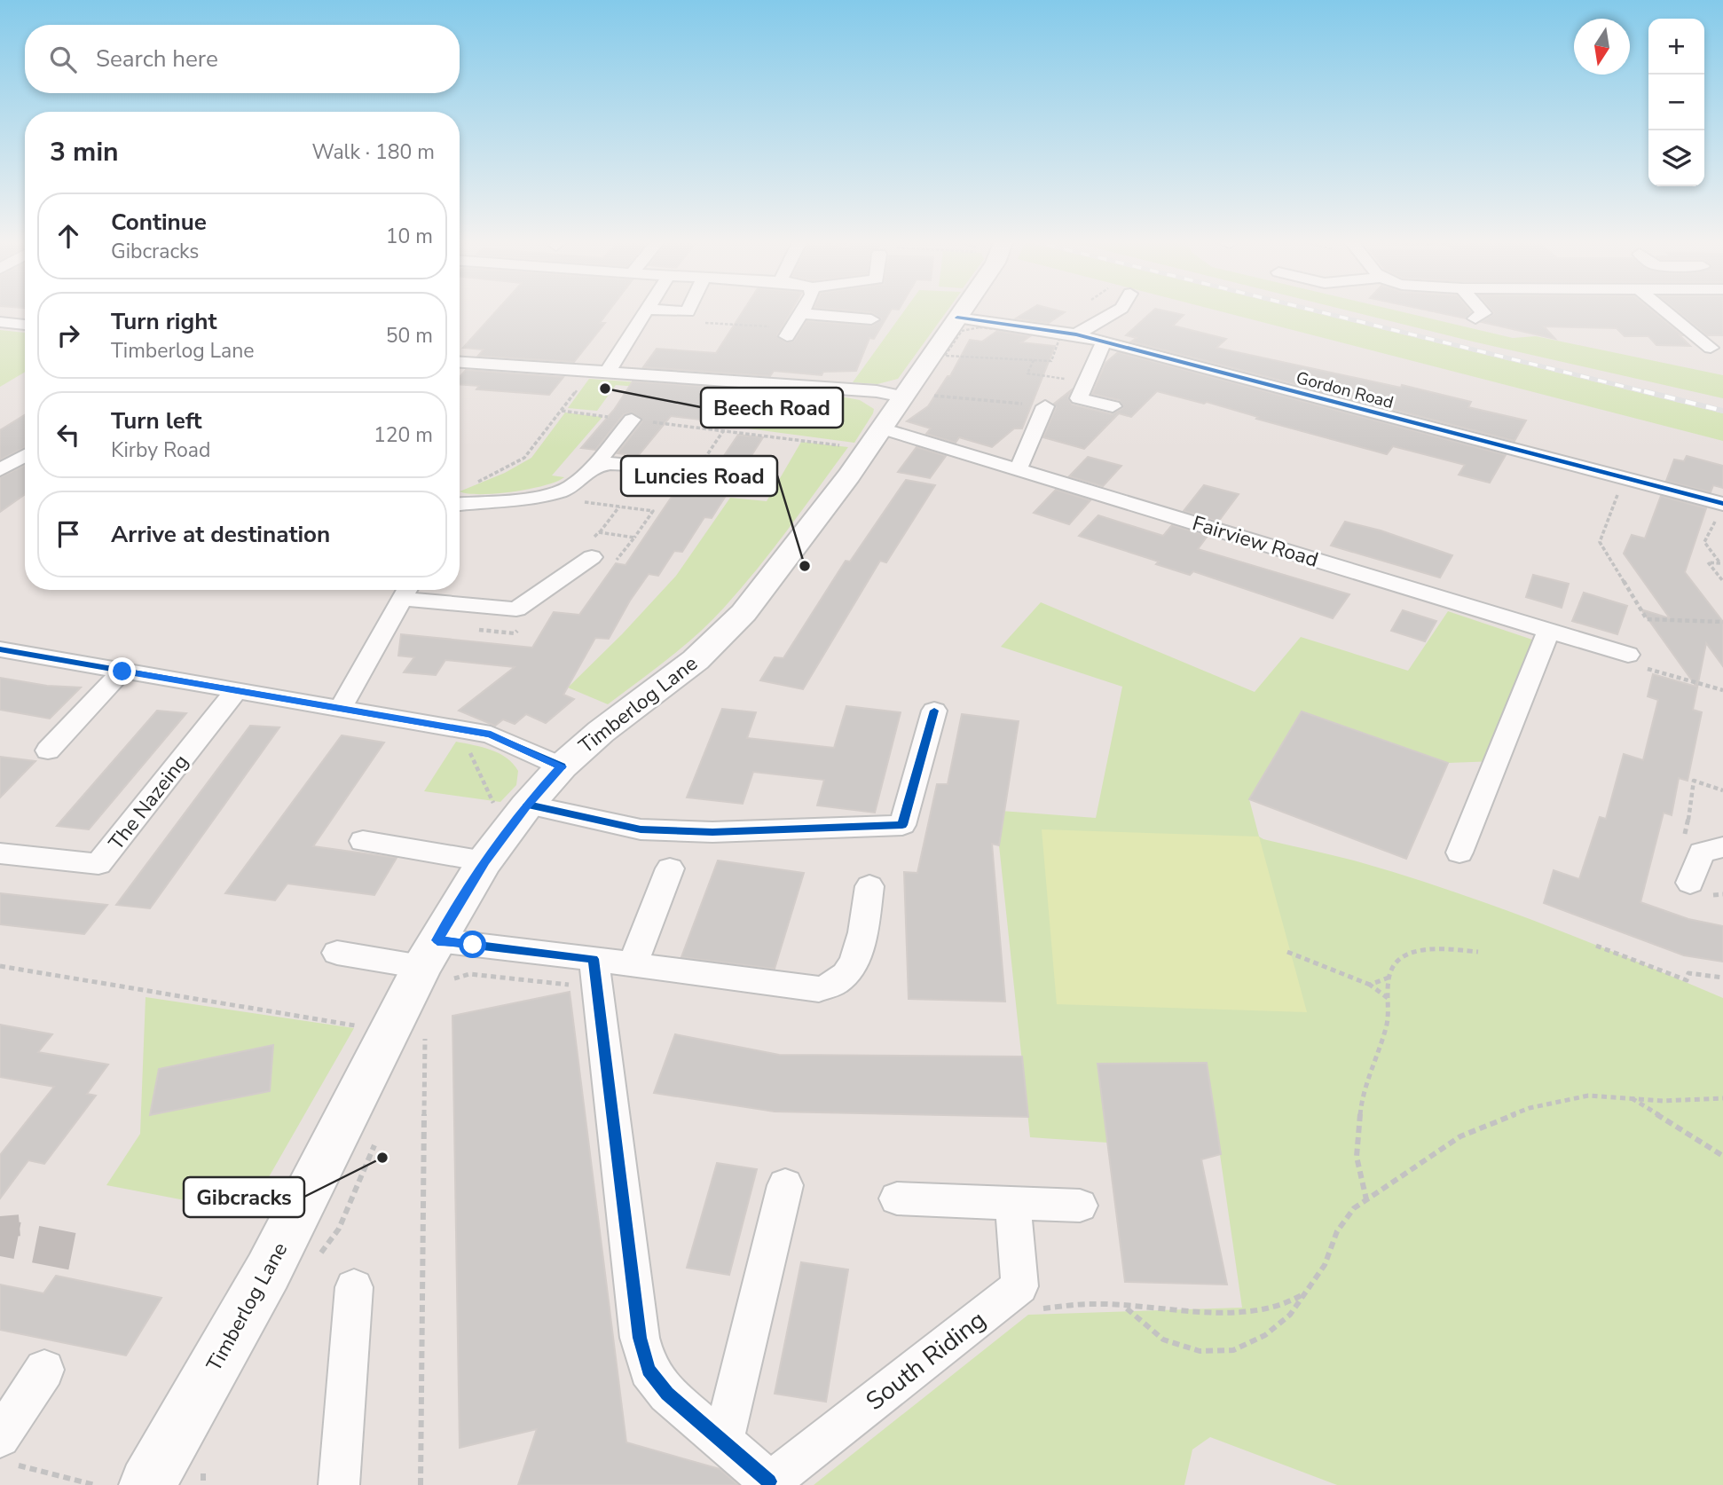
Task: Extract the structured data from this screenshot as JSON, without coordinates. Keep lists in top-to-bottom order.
{
  "streets": {
    "main road": ["Timberlog Lane"],
    "street": [
      "Gordon Road",
      "Fairview Road",
      "The Nazeing",
      "South Riding"
    ]
  },
  "crossings": [
    ["Gordon Road", "Timberlog Lane"],
    ["Fairview Road", "Timberlog Lane"]
  ],
  "places": ["Beech Road", "Luncies Road", "Gibcracks"],
  "north": "bottom",
  "page": {
    "map_buttons": ["+", "−"],
    "search": "Search here",
    "heading": ["3 min", "Walk · 180 m"],
    "list": [
      ["Continue", "Gibcracks", "10 m"],
      ["Turn right", "Timberlog Lane", "50 m"],
      ["Turn left", "Kirby Road", "120 m"],
      "Arrive at destination"
    ]
  }
}
